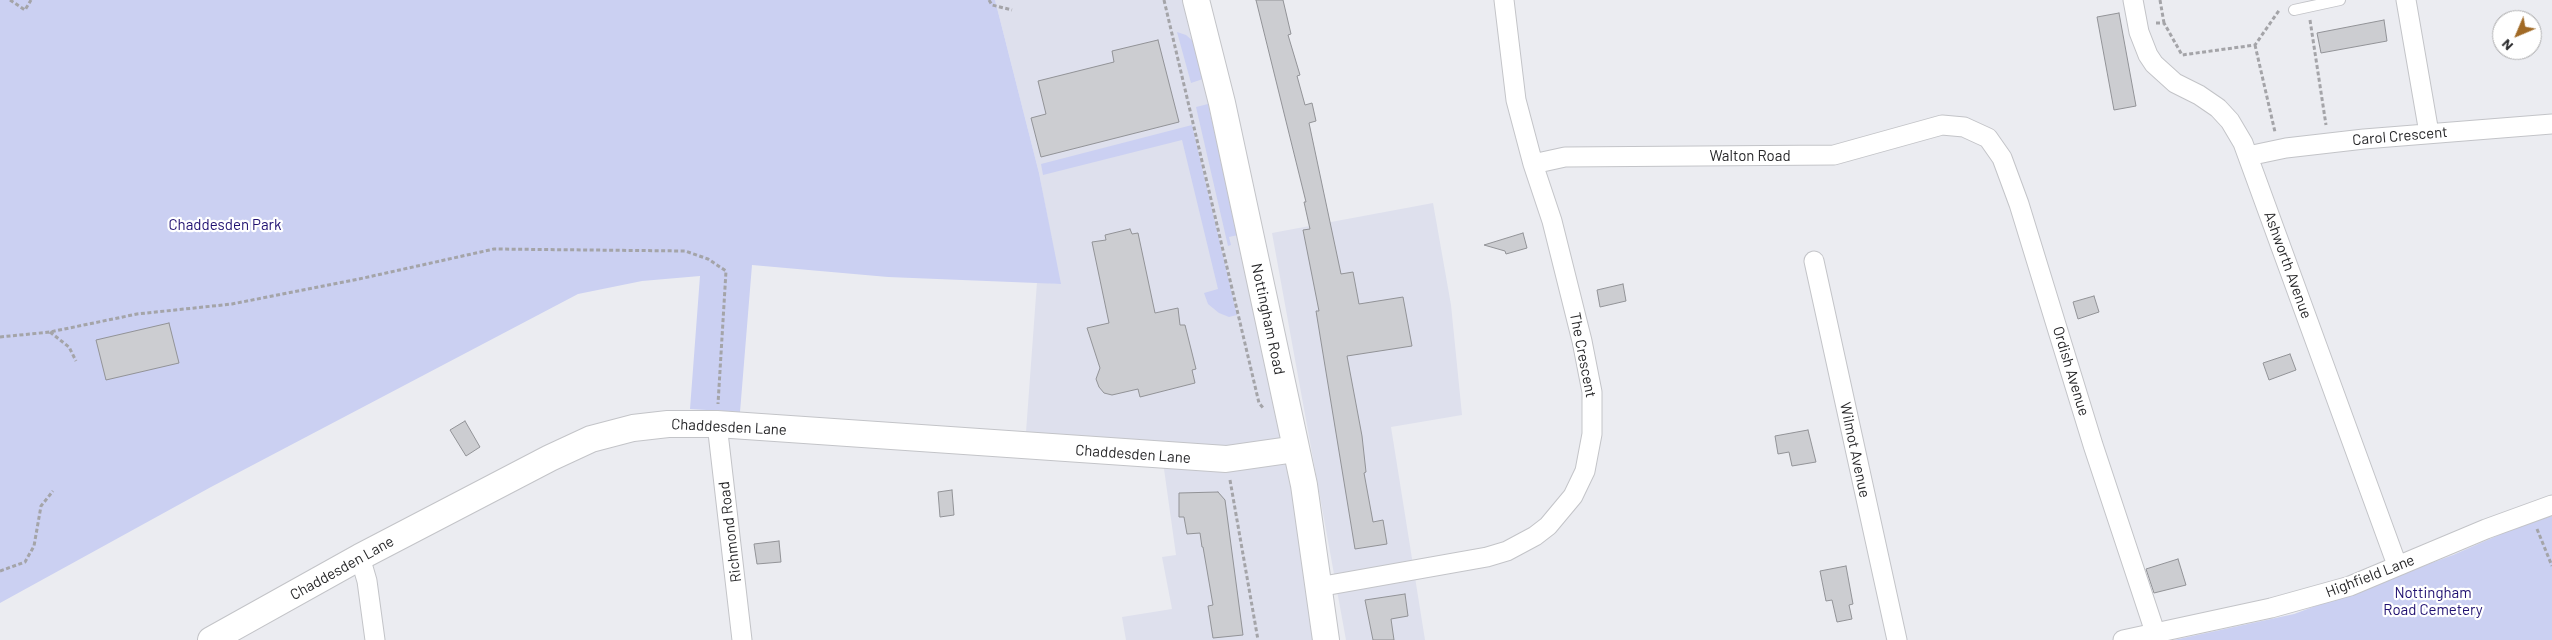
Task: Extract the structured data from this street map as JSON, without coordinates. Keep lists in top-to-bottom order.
{
  "streets": {
    "street": [
      "Carol Crescent",
      "Walton Road",
      "Ashworth Avenue",
      "Nottingham Road",
      "The Crescent",
      "Ordish Avenue",
      "Chaddesden Lane",
      "Wilmot Avenue",
      "Richmond Road",
      "Highfield Lane"
    ]
  },
  "crossings": [
    ["Carol Crescent", "Ashworth Avenue"],
    ["Walton Road", "The Crescent"],
    ["Walton Road", "Ordish Avenue"],
    ["Ashworth Avenue", "Highfield Lane"],
    ["Nottingham Road", "The Crescent"],
    ["Nottingham Road", "Chaddesden Lane"],
    ["Ordish Avenue", "Highfield Lane"],
    ["Chaddesden Lane", "Richmond Road"]
  ],
  "parks": ["Chaddesden Park", "Nottingham Road Cemetery"],
  "north": "bottom left"
}
